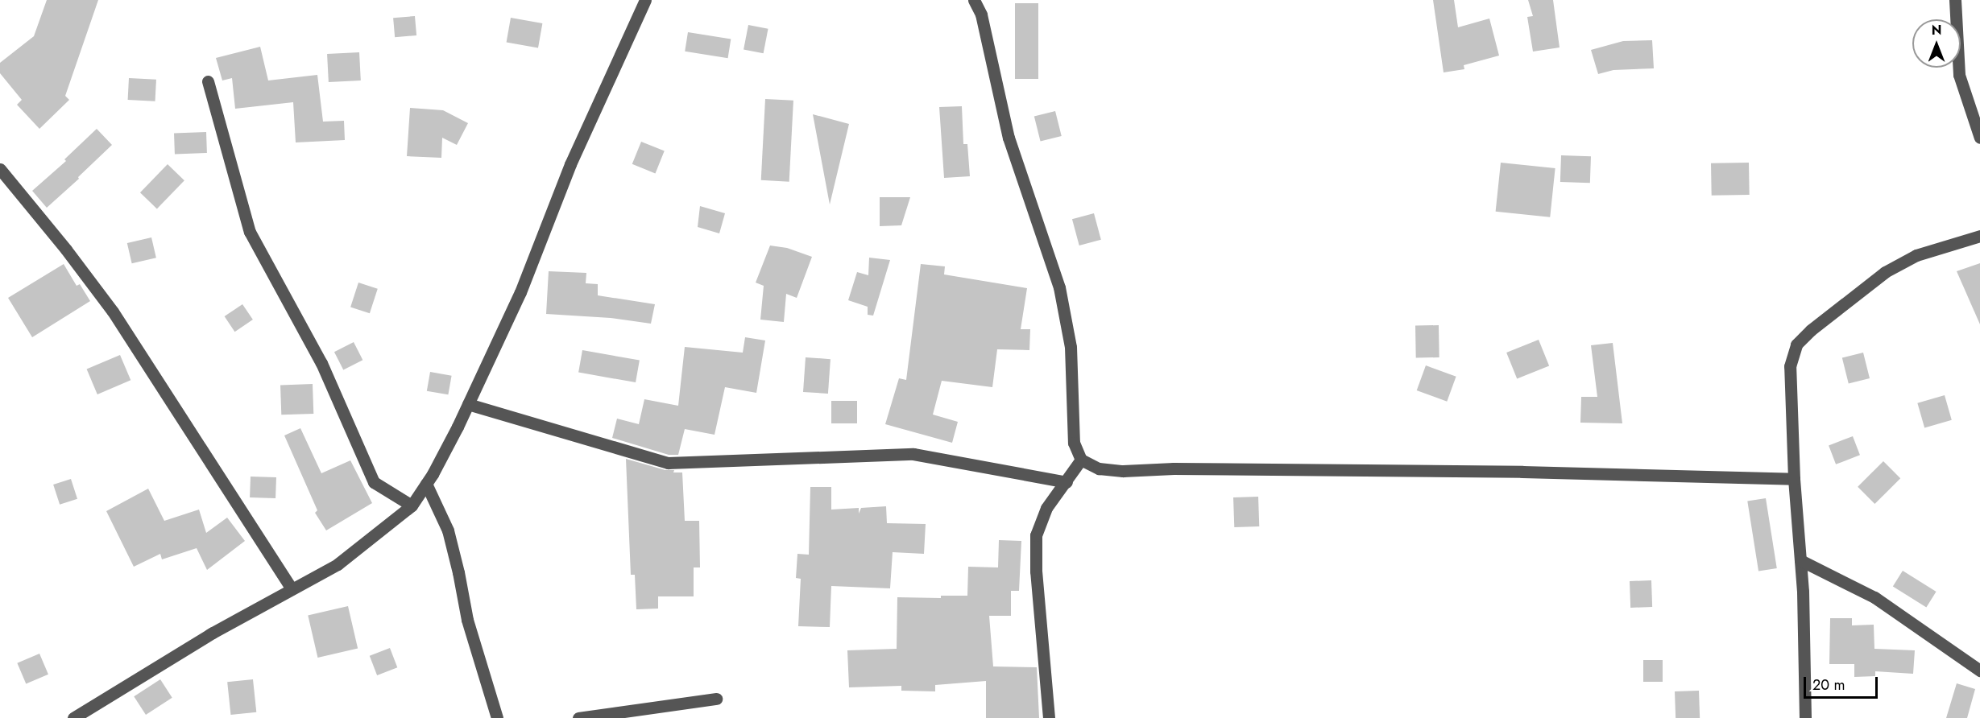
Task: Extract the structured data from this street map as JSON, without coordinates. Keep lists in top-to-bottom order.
{
  "scale_bar": "20 m",
  "north": "top"
}
